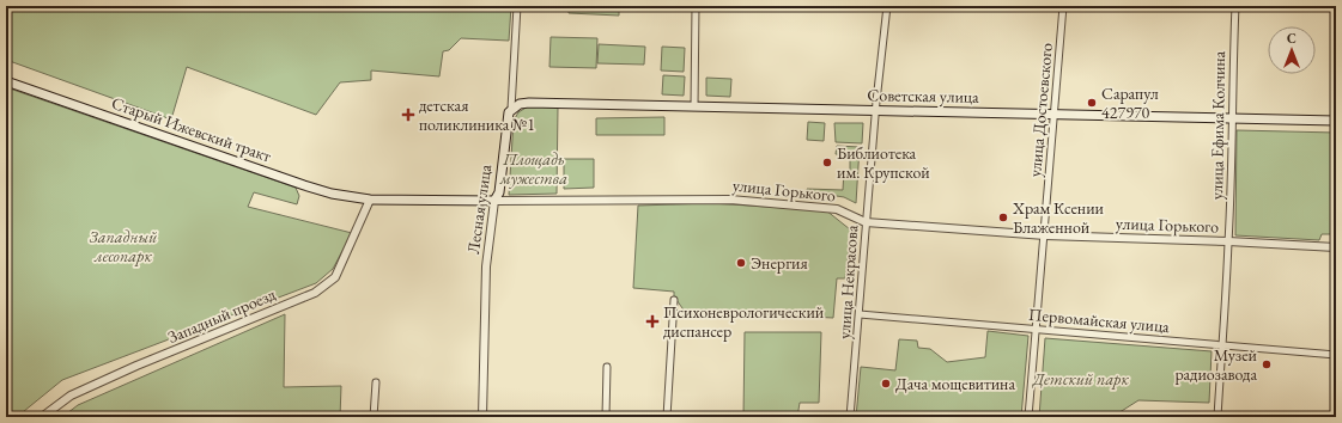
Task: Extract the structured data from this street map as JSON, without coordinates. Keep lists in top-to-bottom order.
{
  "streets": {
    "main road": [
      "Советская улица",
      "Старый Ижевский тракт",
      "улица Горького",
      "Лесная улица"
    ],
    "street": [
      "улица Достоевского",
      "улица Ефима Колчина",
      "улица Некрасова",
      "Западный проезд",
      "Первомайская улица"
    ]
  },
  "crossings": [
    ["Советская улица", "улица Достоевского"],
    ["Советская улица", "улица Ефима Колчина"],
    ["Советская улица", "Лесная улица"],
    ["Советская улица", "улица Некрасова"],
    ["улица Достоевского", "улица Горького"],
    ["улица Достоевского", "Первомайская улица"],
    ["улица Ефима Колчина", "улица Горького"],
    ["улица Ефима Колчина", "Первомайская улица"],
    ["Старый Ижевский тракт", "улица Горького"],
    ["Старый Ижевский тракт", "Западный проезд"],
    ["улица Горького", "Лесная улица"],
    ["улица Горького", "улица Некрасова"],
    ["улица Горького", "Западный проезд"],
    ["улица Некрасова", "Первомайская улица"]
  ],
  "parks": ["Площадь мужества", "Западный лесопарк", "Детский парк"],
  "places": {
    "other": [
      "Сарапул 427970",
      "Библиотека им. Крупской",
      "Храм Ксении Блаженной",
      "Энергия",
      "Музей радиозавода",
      "Дача мощевитина"
    ],
    "health": ["детская поликлиника №1", "Психоневрологический диспансер"]
  },
  "north": "top"
}
